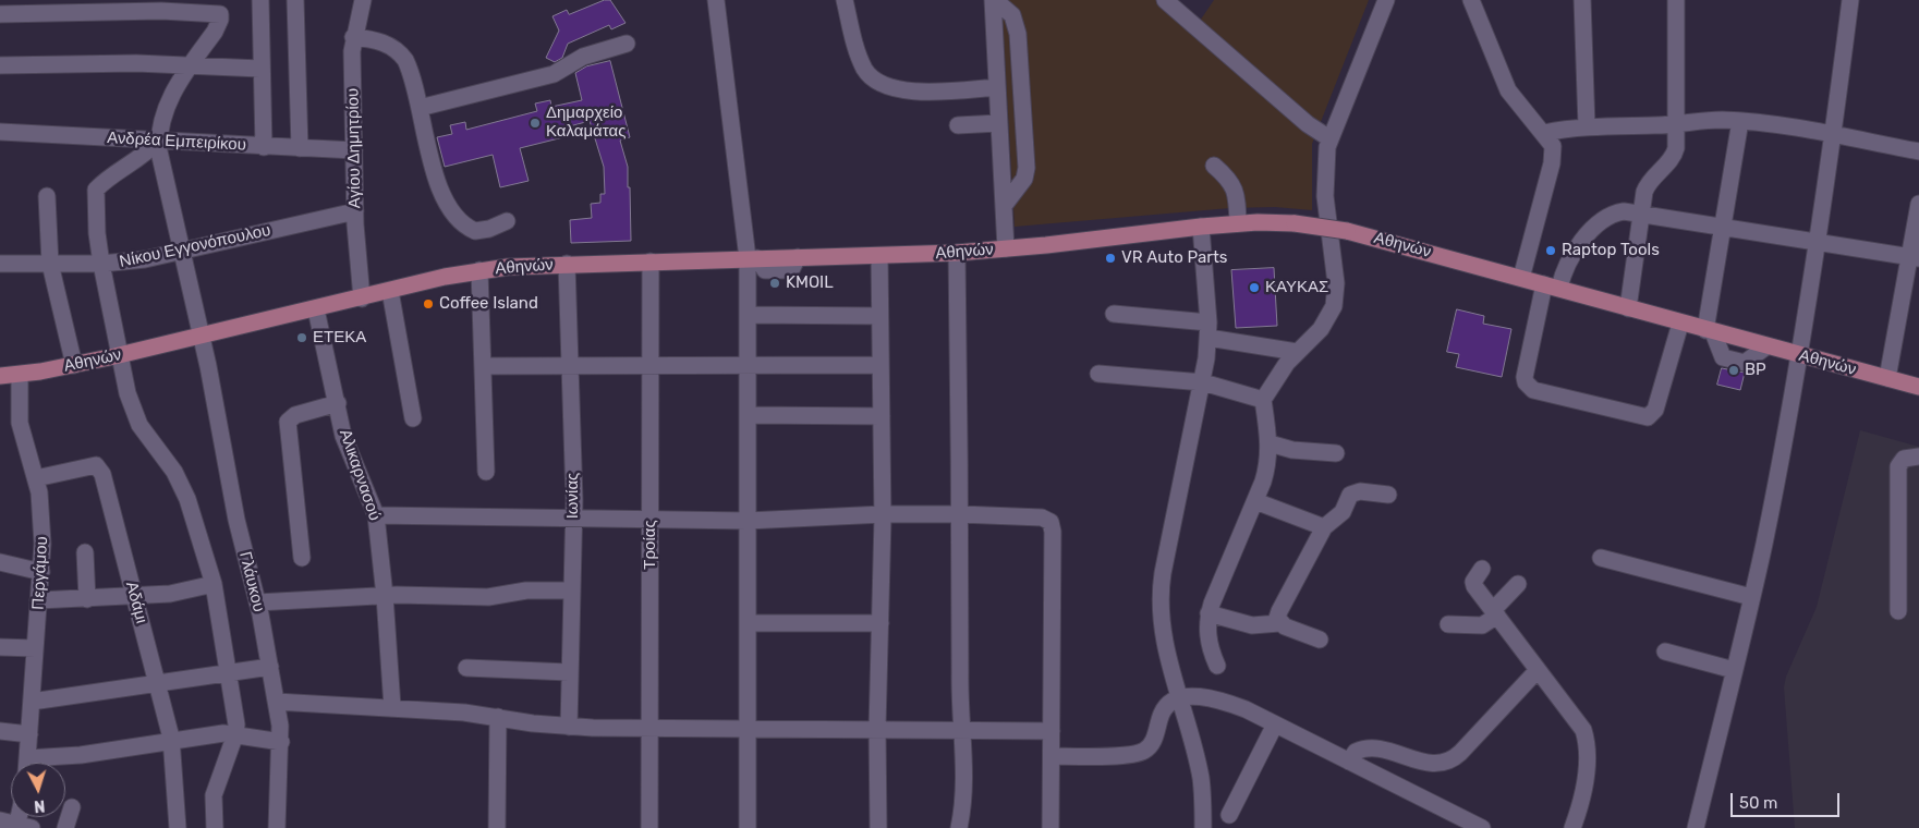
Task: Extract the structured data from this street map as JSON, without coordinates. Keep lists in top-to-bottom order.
{
  "streets": {
    "main road": ["Αθηνών"],
    "street": [
      "Ανδρέα Εμπειρίκου",
      "Αγίου Δημητρίου",
      "Νίκου Εγγονόπουλου",
      "Αλικαρνασού",
      "Ιωνίας",
      "Τροίας",
      "Περγάμου",
      "Γλάυκου",
      "Αδάμι"
    ]
  },
  "crossings": [
    ["Ανδρέα Εμπειρίκου", "Αγίου Δημητρίου"],
    ["Ανδρέα Εμπειρίκου", "Γλάυκου"],
    ["Αγίου Δημητρίου", "Αθηνών"],
    ["Αγίου Δημητρίου", "Νίκου Εγγονόπουλου"],
    ["Αθηνών", "Αλικαρνασού"],
    ["Αθηνών", "Ιωνίας"],
    ["Αθηνών", "Τροίας"],
    ["Αθηνών", "Περγάμου"],
    ["Αθηνών", "Γλάυκου"],
    ["Νίκου Εγγονόπουλου", "Γλάυκου"],
    ["Περγάμου", "Αδάμι"]
  ],
  "places": [
    "Δημαρχείο Καλαμάτας",
    "Raptop Tools",
    "VR Auto Parts",
    "KMOIL",
    "ΚΑΥΚΑΣ",
    "Coffee Island",
    "ΕΤΕΚΑ",
    "BP"
  ],
  "scale_bar": "50 m",
  "north": "bottom"
}
